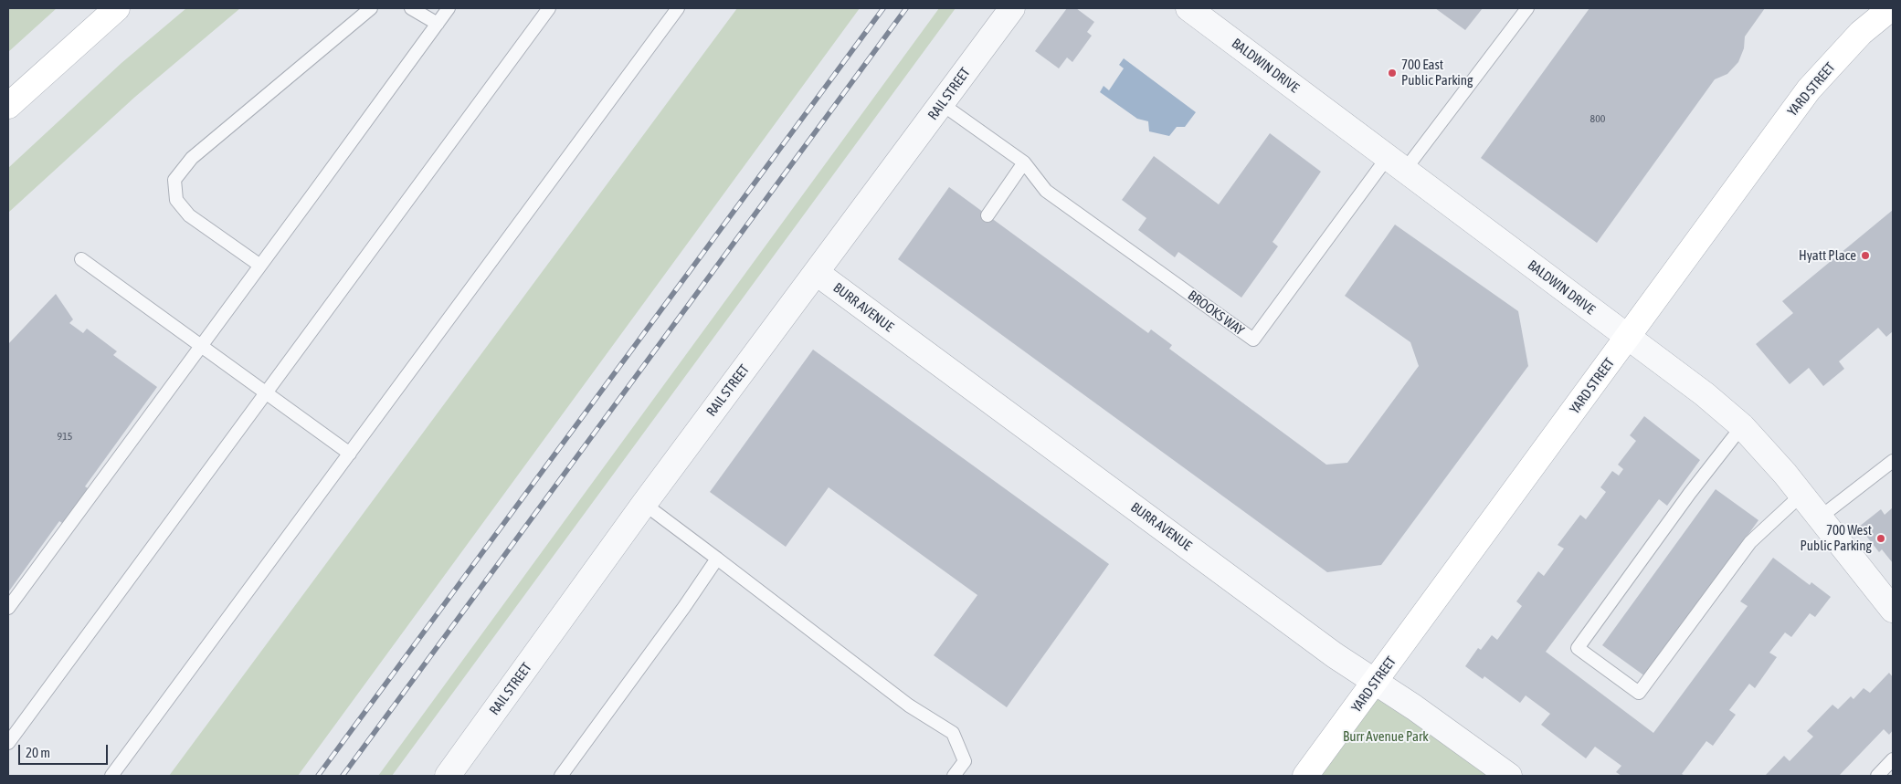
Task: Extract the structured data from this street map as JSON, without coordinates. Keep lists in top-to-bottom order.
{
  "streets": {
    "street": [
      "BALDWIN DRIVE",
      "YARD STREET",
      "RAIL STREET",
      "BURR AVENUE"
    ],
    "lane": ["BROOKS WAY"]
  },
  "crossings": [
    ["BALDWIN DRIVE", "YARD STREET"],
    ["BALDWIN DRIVE", "BROOKS WAY"],
    ["YARD STREET", "BURR AVENUE"],
    ["RAIL STREET", "BURR AVENUE"]
  ],
  "parks": ["Burr Avenue Park"],
  "places": ["700 East Public Parking", "Hyatt Place", "700 West Public Parking"],
  "house_numbers": ["800", "915"],
  "scale_bar": "20 m"
}
